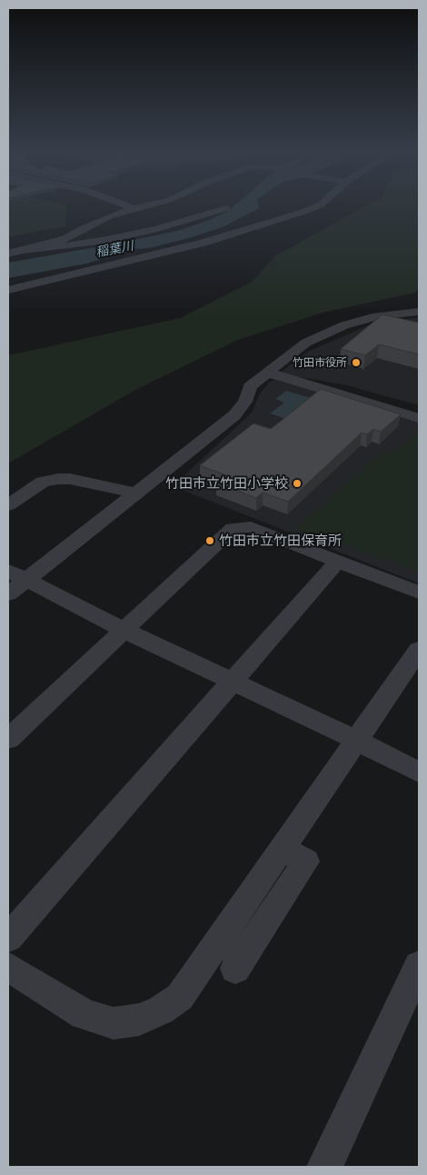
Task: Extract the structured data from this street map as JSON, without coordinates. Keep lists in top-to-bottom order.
{
  "water": ["稲葉川"],
  "places": ["竹田市役所", "竹田市立竹田小学校", "竹田市立竹田保育所"]
}
